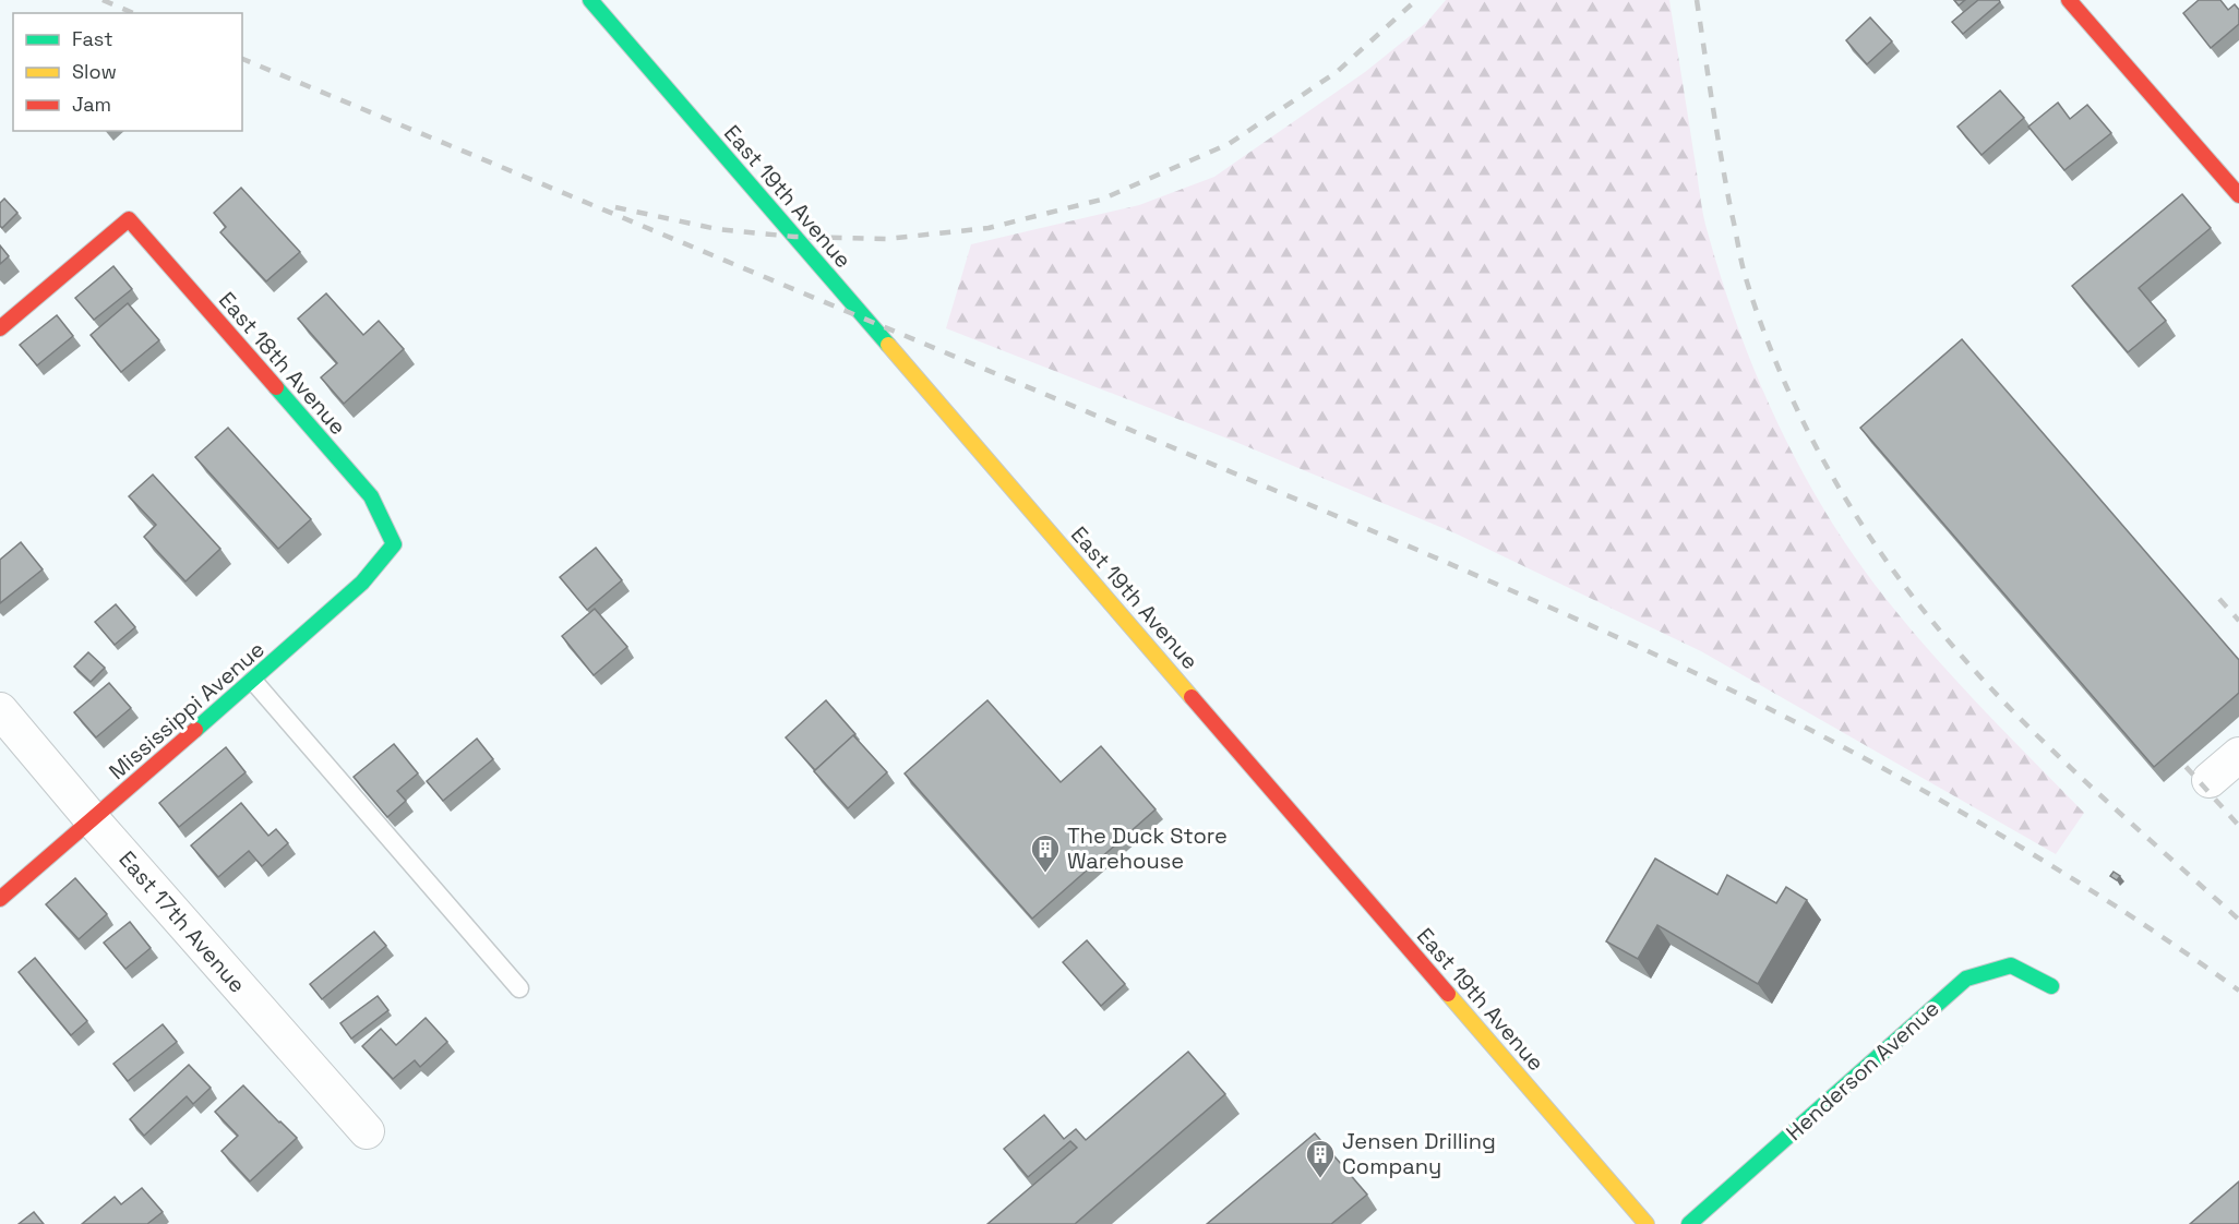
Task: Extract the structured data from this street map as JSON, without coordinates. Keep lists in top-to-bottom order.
{
  "streets": {
    "street": [
      "East 19th Avenue",
      "East 18th Avenue",
      "Mississippi Avenue",
      "East 17th Avenue",
      "Henderson Avenue"
    ]
  },
  "crossings": [
    ["East 18th Avenue", "Mississippi Avenue"],
    ["Mississippi Avenue", "East 17th Avenue"]
  ],
  "places": {
    "building": ["The Duck Store Warehouse", "Jensen Drilling Company"]
  },
  "legend": ["Fast", "Slow", "Jam"]
}
